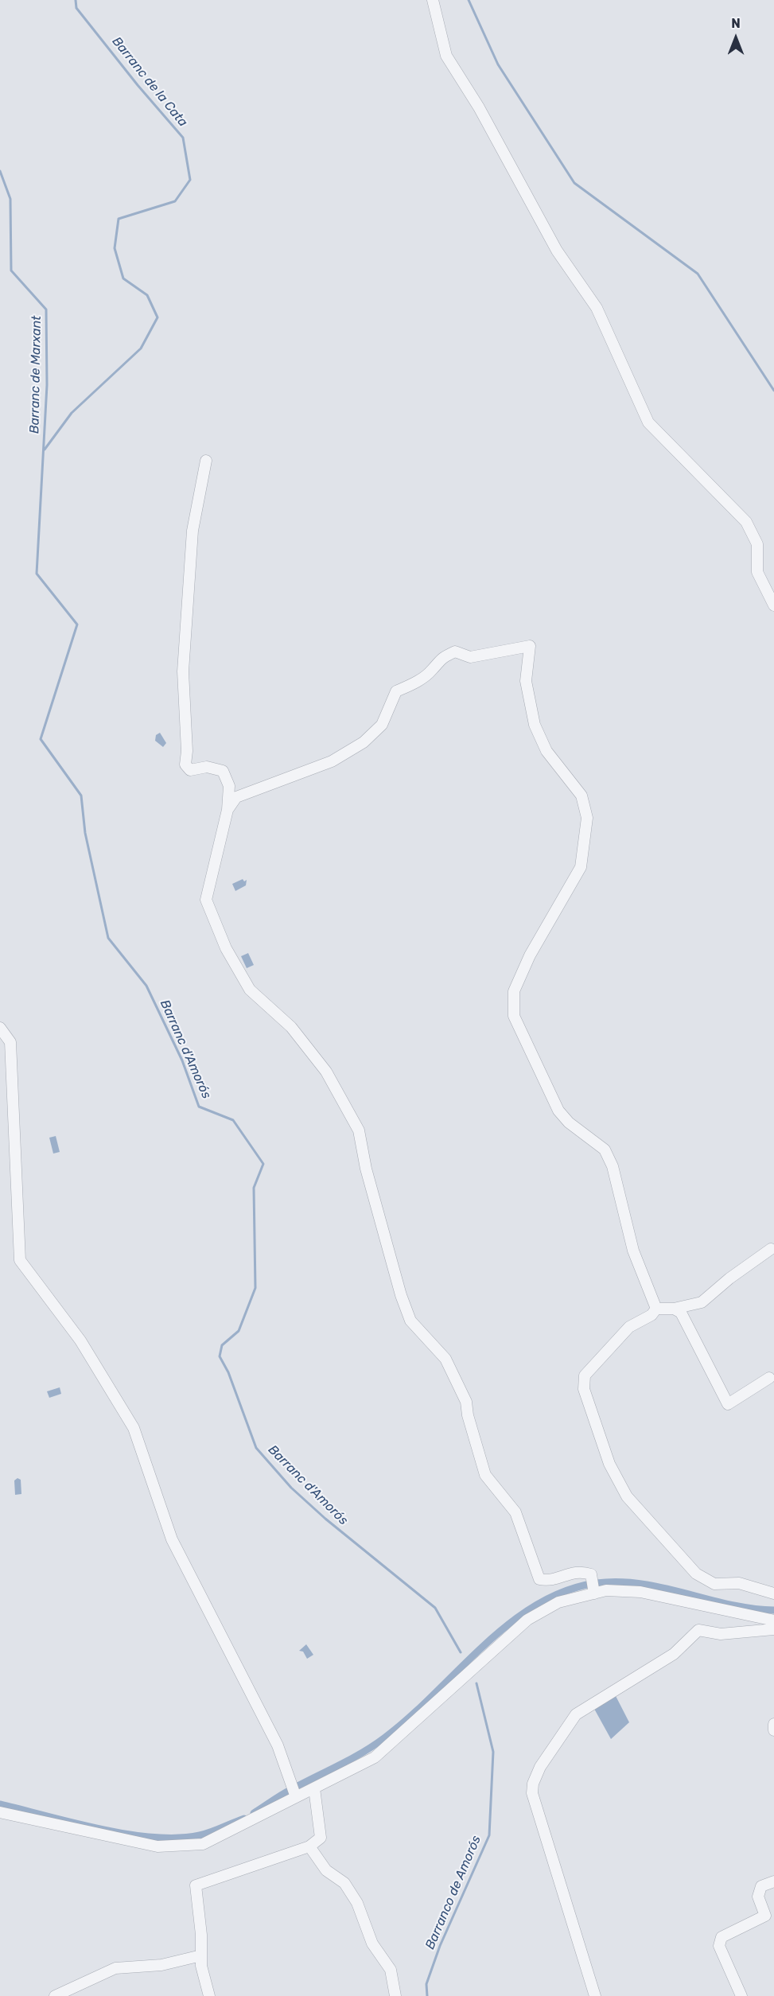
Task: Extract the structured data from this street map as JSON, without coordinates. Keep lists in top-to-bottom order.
{
  "water": [
    "Barranc de la Cata",
    "Barranc de Marxant",
    "Barranc d'Amorós",
    "Barranco de Amorós"
  ],
  "north": "top"
}
